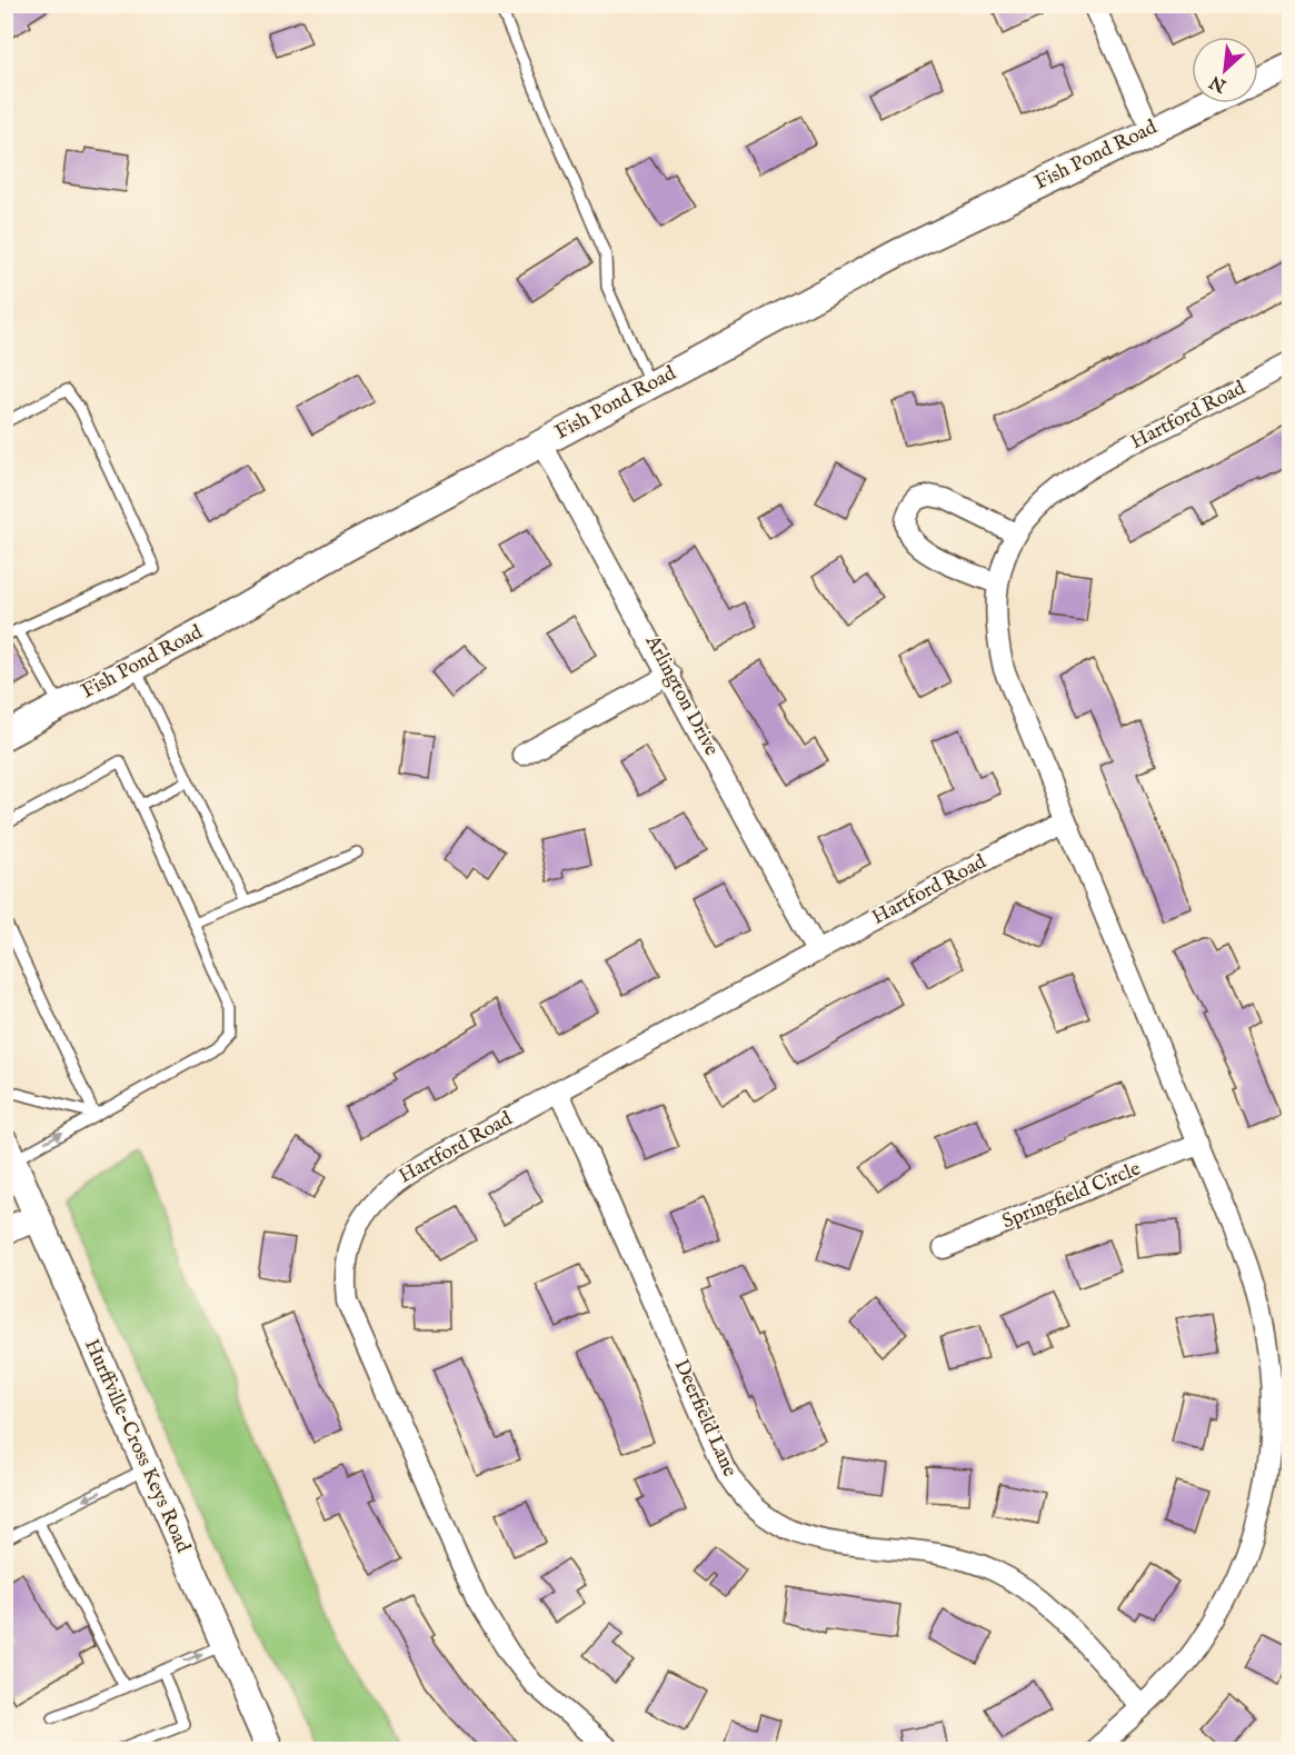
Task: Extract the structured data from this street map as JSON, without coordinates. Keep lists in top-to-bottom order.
{
  "streets": {
    "street": [
      "Fish Pond Road",
      "Hartford Road",
      "Arlington Drive",
      "Springfield Circle",
      "Deerfield Lane",
      "Hurffville-Cross Keys Road"
    ]
  },
  "crossings": [
    ["Fish Pond Road", "Arlington Drive"],
    ["Hartford Road", "Arlington Drive"],
    ["Hartford Road", "Springfield Circle"],
    ["Hartford Road", "Deerfield Lane"]
  ],
  "north": "bottom left"
}
